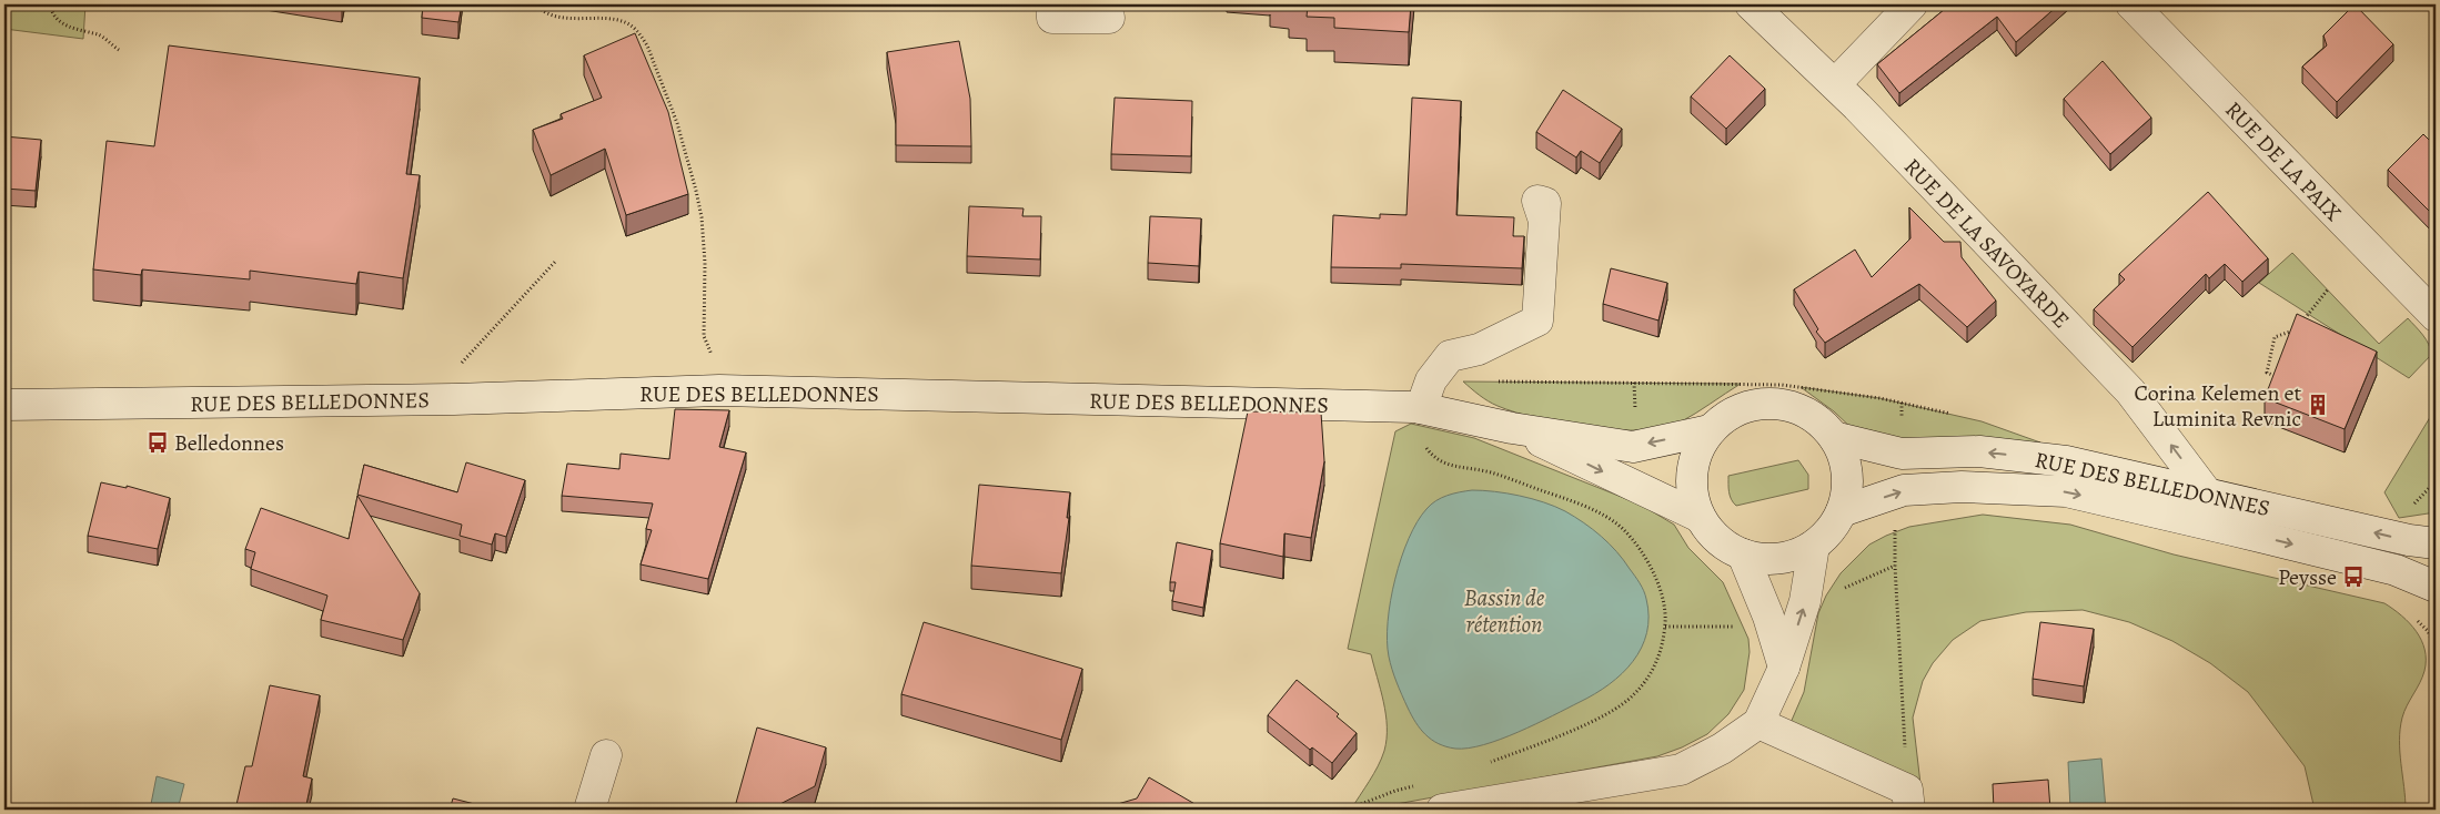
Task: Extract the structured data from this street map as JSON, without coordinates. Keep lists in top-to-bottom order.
{
  "streets": {
    "main road": ["RUE DE LA PAIX", "RUE DE LA SAVOYARDE", "RUE DES BELLEDONNES"]
  },
  "crossings": [
    ["RUE DE LA SAVOYARDE", "RUE DES BELLEDONNES"]
  ],
  "one_way": ["RUE DE LA SAVOYARDE"],
  "water": ["Bassin de rétention"],
  "places": {
    "building": ["Corina Kelemen et Luminita Revnic"],
    "bus stop": ["Belledonnes", "Peysse"]
  }
}
